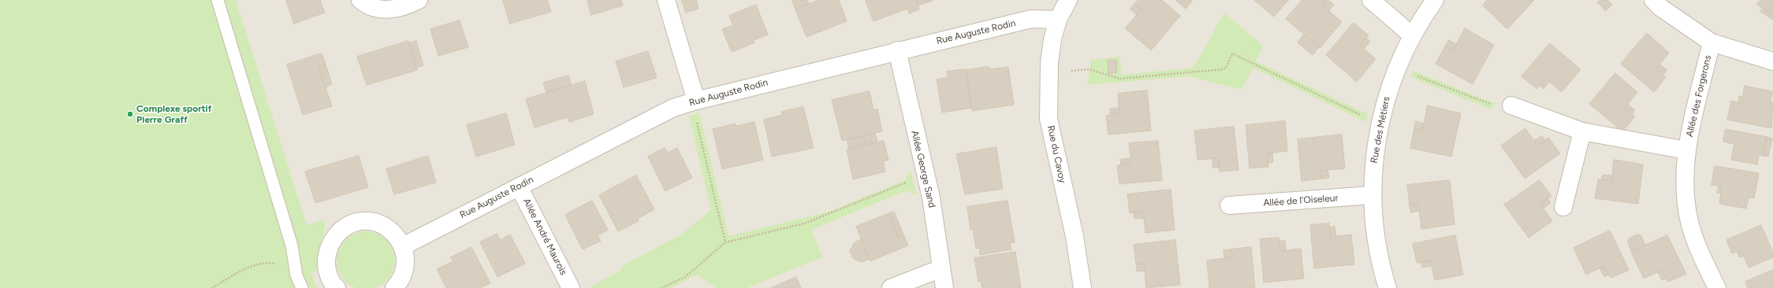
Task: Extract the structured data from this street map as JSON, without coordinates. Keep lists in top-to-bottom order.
{
  "streets": {
    "street": [
      "Rue Auguste Rodin",
      "Allée des Forgerons",
      "Rue des Métiers",
      "Rue du Cavoy",
      "Allée George Sand",
      "Allée de l'Oiseleur",
      "Allée André Maurois"
    ]
  },
  "crossings": [
    ["Rue Auguste Rodin", "Rue du Cavoy"],
    ["Rue Auguste Rodin", "Allée George Sand"],
    ["Rue Auguste Rodin", "Allée André Maurois"],
    ["Rue des Métiers", "Allée de l'Oiseleur"]
  ],
  "places": ["Complexe sportif Pierre Graff"]
}
